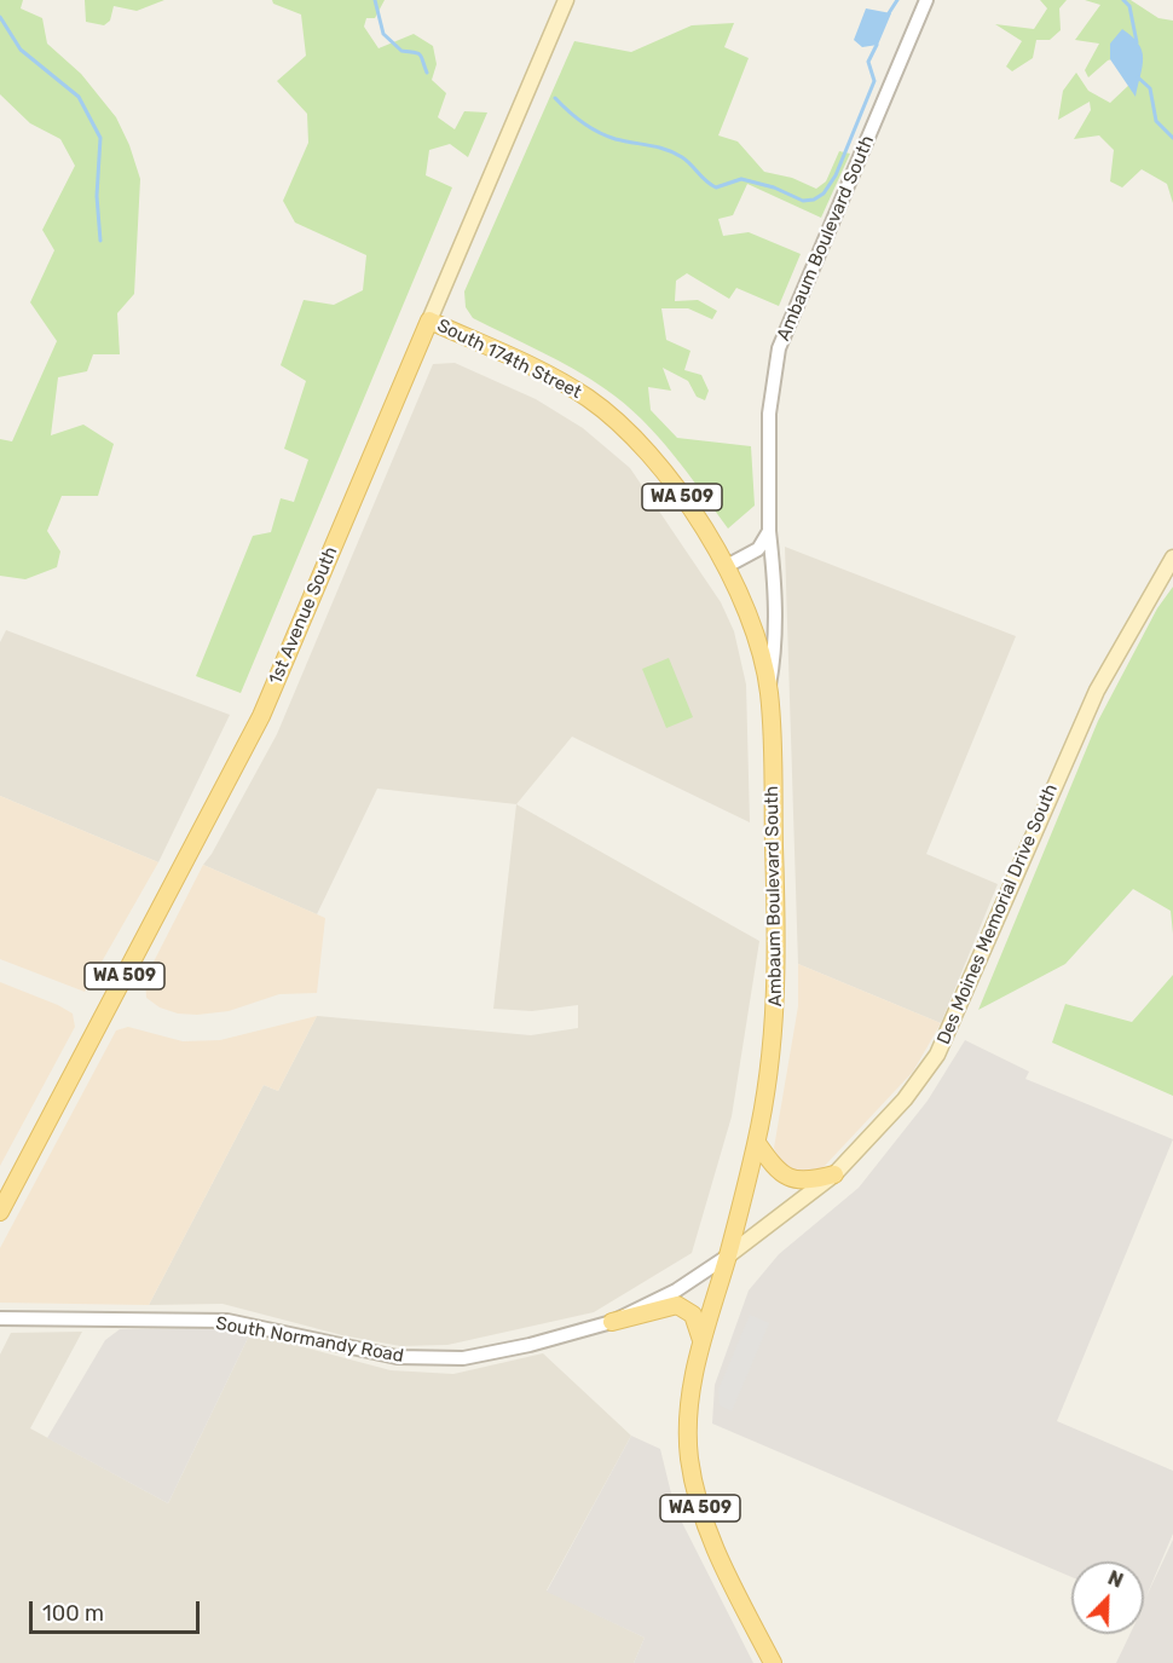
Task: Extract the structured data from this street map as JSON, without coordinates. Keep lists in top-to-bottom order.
{
  "streets": {
    "main road": [
      "Ambaum Boulevard South",
      "South 174th Street",
      "WA 509",
      "1st Avenue South",
      "Des Moines Memorial Drive South"
    ],
    "street": ["South Normandy Road"]
  },
  "crossings": [
    ["Ambaum Boulevard South", "South 174th Street"],
    ["Ambaum Boulevard South", "WA 509"],
    ["Ambaum Boulevard South", "Des Moines Memorial Drive South"],
    ["Ambaum Boulevard South", "South Normandy Road"],
    ["South 174th Street", "1st Avenue South"],
    ["WA 509", "Des Moines Memorial Drive South"],
    ["WA 509", "South Normandy Road"],
    ["Des Moines Memorial Drive South", "South Normandy Road"]
  ],
  "scale_bar": "100 m",
  "north": "top right"
}
